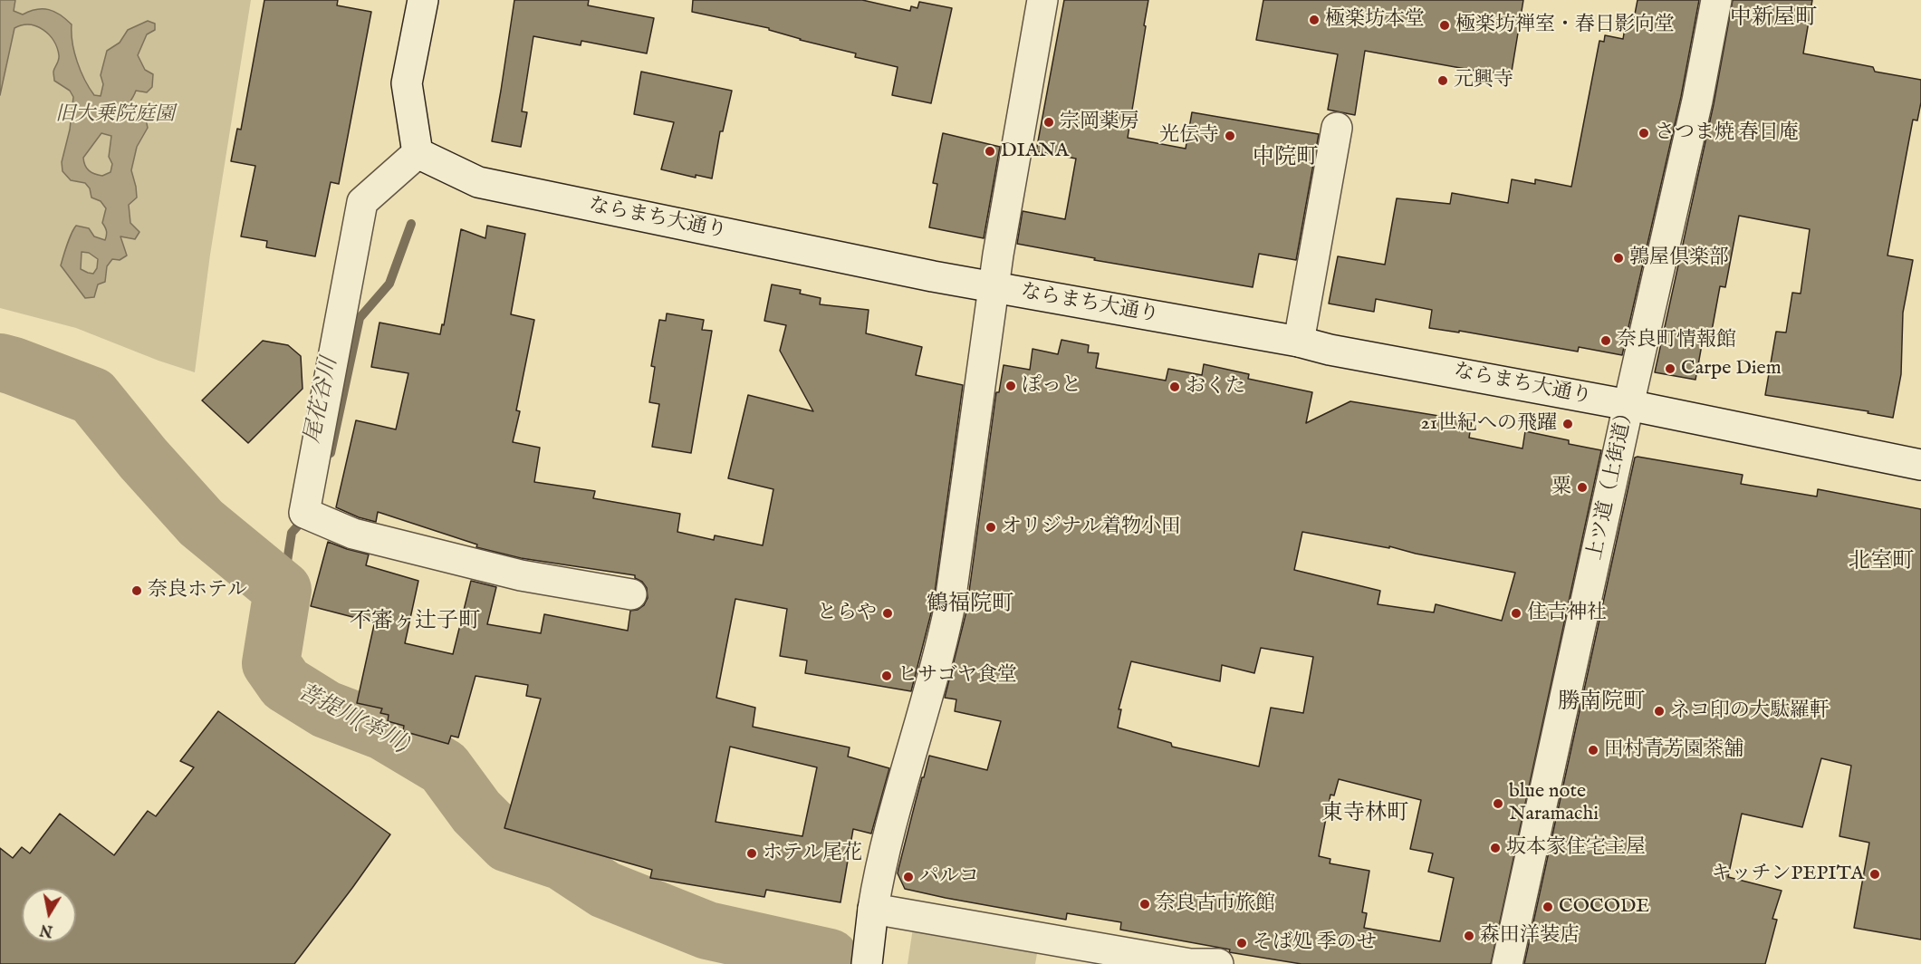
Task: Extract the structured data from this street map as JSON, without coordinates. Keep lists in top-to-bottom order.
{
  "streets": {
    "street": ["ならまち大通り", "上ツ道（上街道）"]
  },
  "crossings": [
    ["ならまち大通り", "上ツ道（上街道）"]
  ],
  "districts": [
    "中新屋町",
    "中院町",
    "北室町",
    "鶴福院町",
    "不審ヶ辻子町",
    "勝南院町",
    "東寺林町"
  ],
  "water": ["尾花谷川", "菩提川(率川)"],
  "parks": ["旧大乗院庭園"],
  "places": [
    "極楽坊本堂",
    "極楽坊禅室・春日影向堂",
    "元興寺",
    "宗岡薬房",
    "さつま焼 春日庵",
    "光伝寺",
    "DIANA",
    "鶉屋倶楽部",
    "奈良町情報館",
    "Carpe Diem",
    "ぽっと",
    "おくた",
    "21世紀への飛躍",
    "粟",
    "オリジナル着物小田",
    "奈良ホテル",
    "とらや",
    "住吉神社",
    "ヒサゴヤ食堂",
    "ネコ印の大駄羅軒",
    "田村青芳園茶舗",
    "blue note Naramachi",
    "坂本家住宅主屋",
    "ホテル尾花",
    "キッチンPEPITA",
    "パルコ",
    "奈良古市旅館",
    "COCODE",
    "森田洋装店",
    "そば処 季のせ"
  ],
  "north": "bottom"
}
